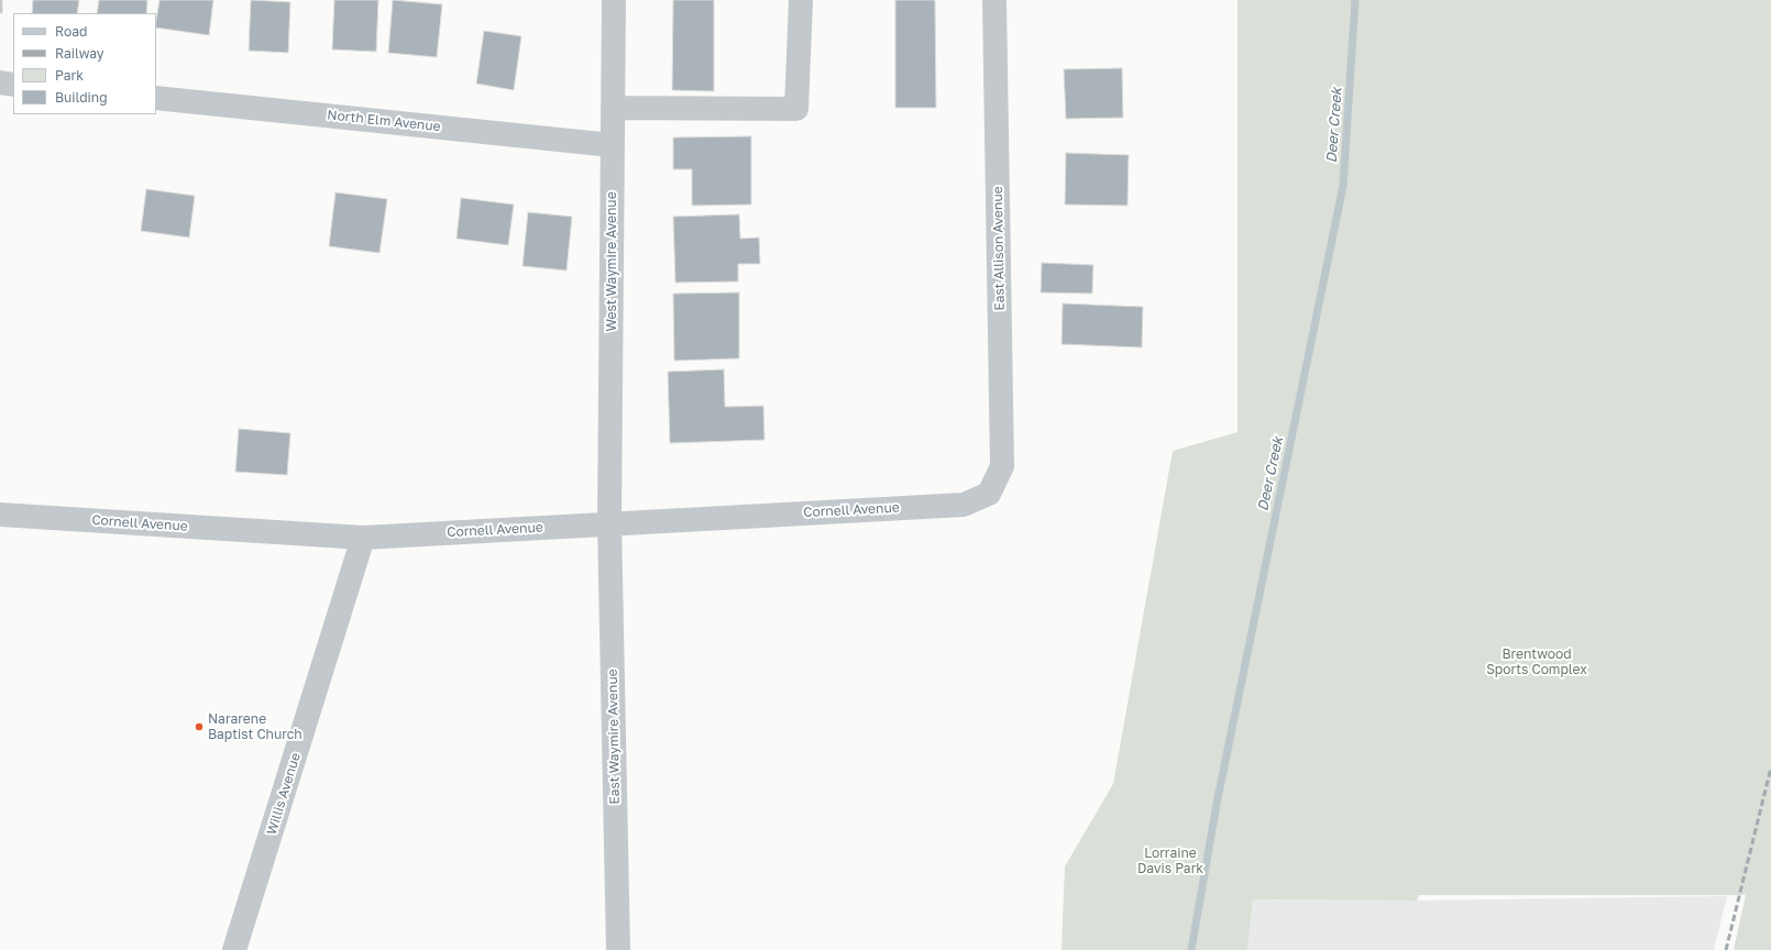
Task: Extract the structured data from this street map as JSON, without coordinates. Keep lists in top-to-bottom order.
{
  "streets": {
    "street": [
      "North Elm Avenue",
      "East Allison Avenue",
      "West Waymire Avenue",
      "Cornell Avenue",
      "East Waymire Avenue",
      "Willis Avenue"
    ]
  },
  "crossings": [
    ["North Elm Avenue", "West Waymire Avenue"],
    ["East Allison Avenue", "Cornell Avenue"],
    ["West Waymire Avenue", "Cornell Avenue"],
    ["West Waymire Avenue", "East Waymire Avenue"],
    ["Cornell Avenue", "East Waymire Avenue"],
    ["Cornell Avenue", "Willis Avenue"]
  ],
  "water": ["Deer Creek"],
  "parks": ["Brentwood Sports Complex", "Lorraine Davis Park"],
  "places": ["Nararene Baptist Church"],
  "legend": [
    "Road",
    "Railway",
    "Park",
    "Building"
  ]
}
